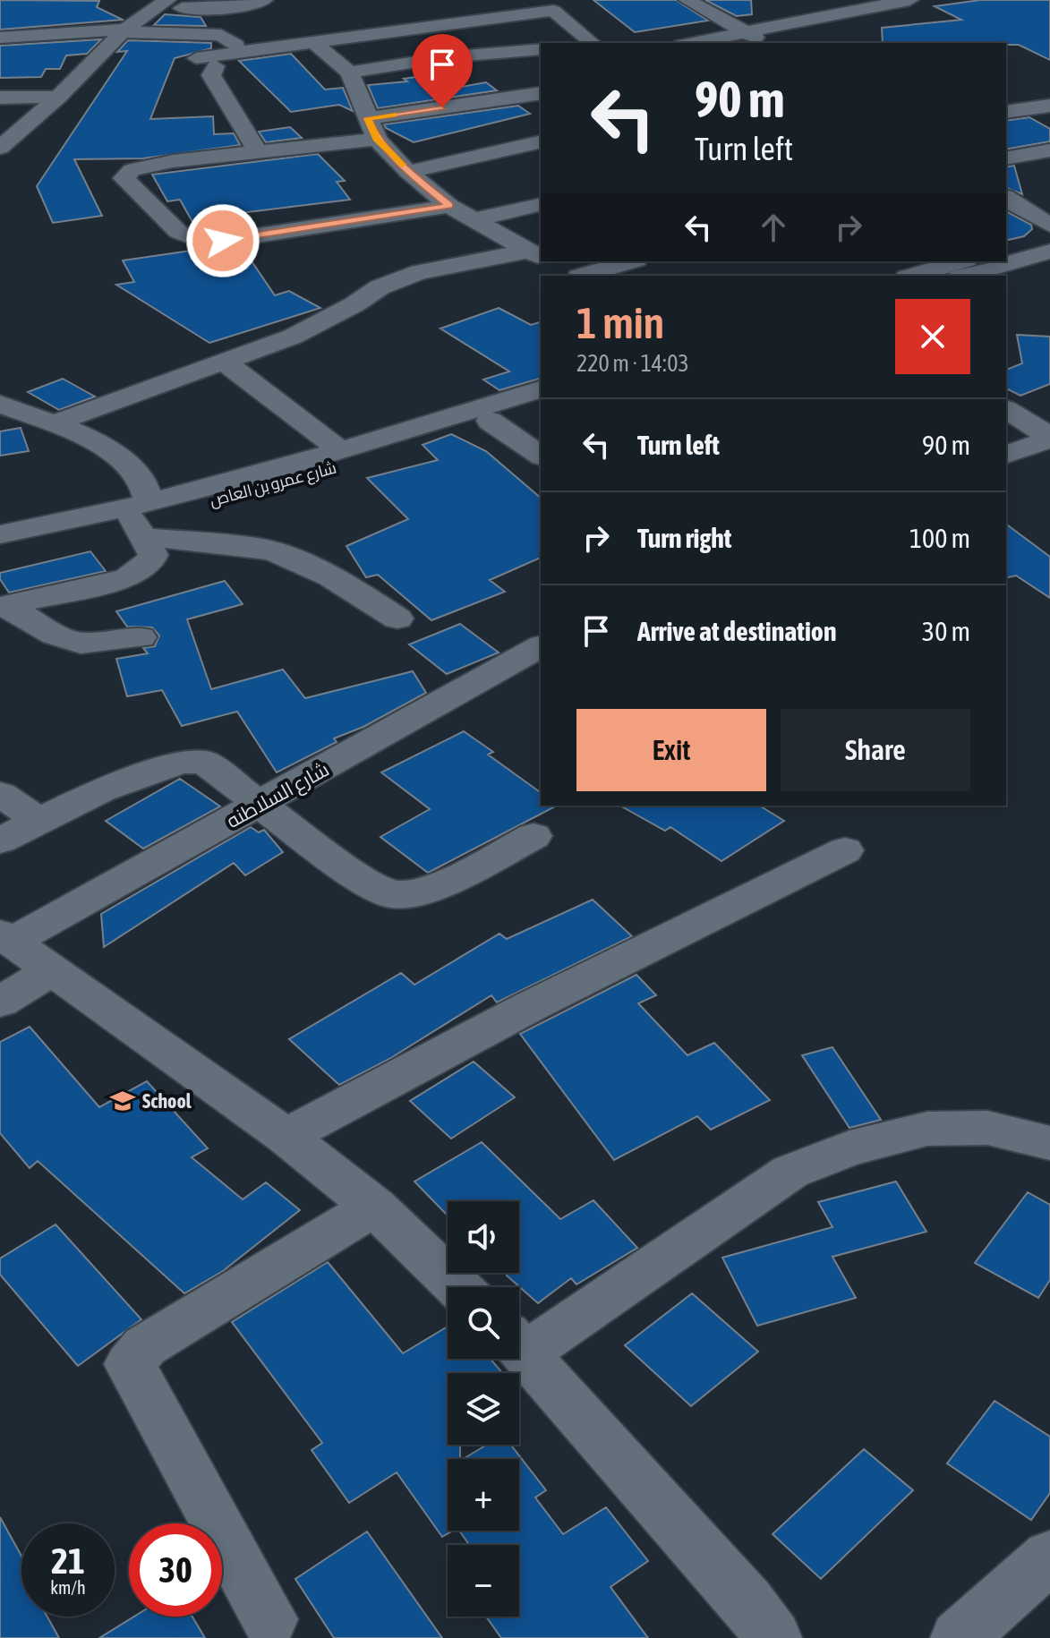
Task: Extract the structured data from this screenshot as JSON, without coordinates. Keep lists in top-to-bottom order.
{
  "streets": {
    "street": ["شارع عمرو بن العاص", "شارع السلاطنه"]
  },
  "places": {
    "school or university": ["School"]
  },
  "page": {
    "turn": ["90 m", "Turn left"],
    "heading": ["1 min", "220 m · 14:03"],
    "list": [
      {
        "name": "Turn left",
        "value": "90 m"
      },
      {
        "name": "Turn right",
        "value": "100 m"
      },
      {
        "name": "Arrive at destination",
        "value": "30 m"
      }
    ],
    "buttons": ["Exit", "Share"],
    "map_buttons": ["+", "−"],
    "speed": "21 km/h",
    "limit": "30"
  }
}
